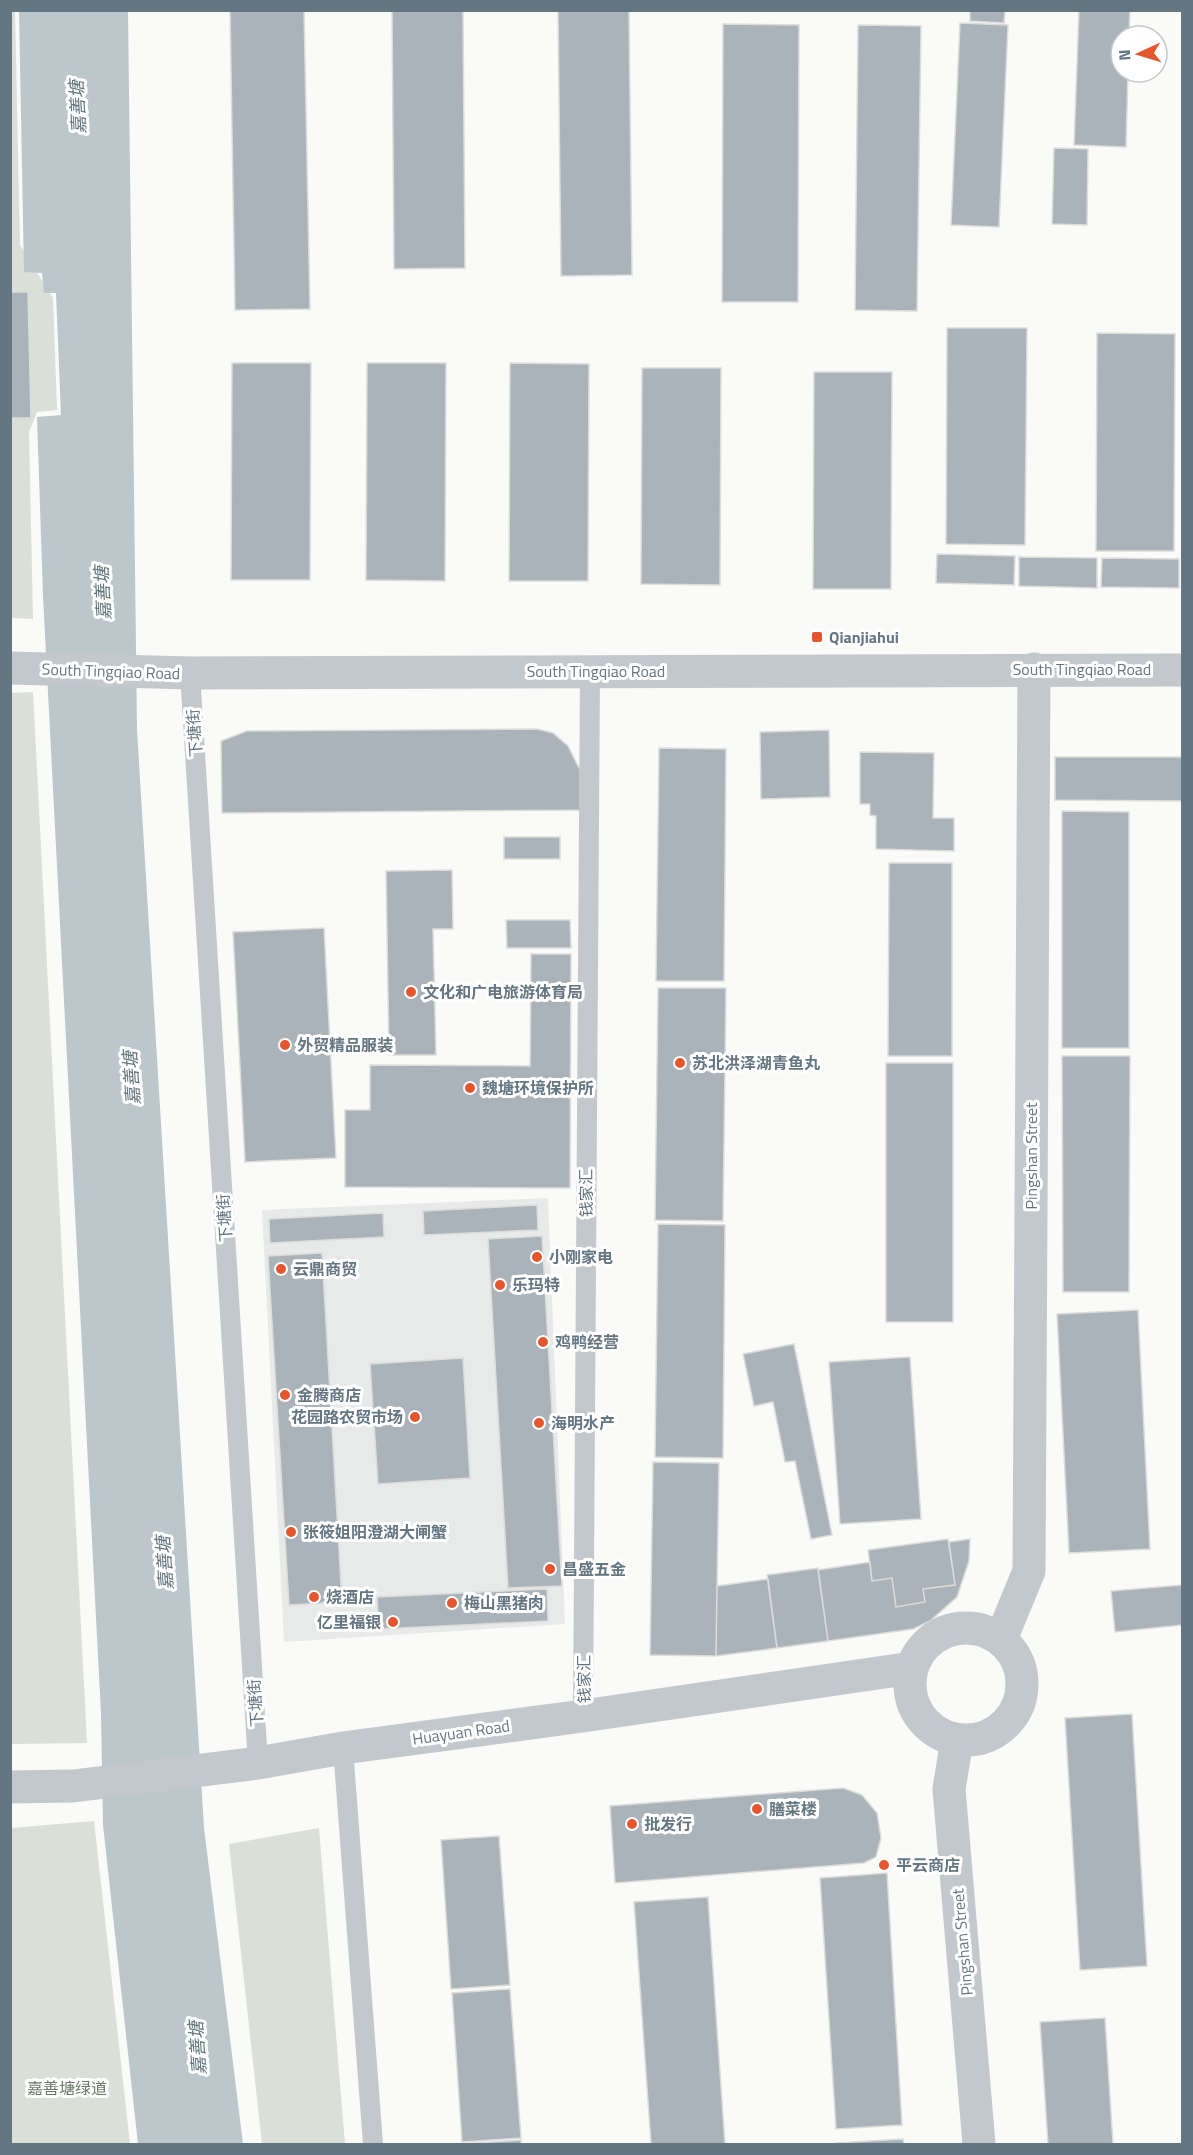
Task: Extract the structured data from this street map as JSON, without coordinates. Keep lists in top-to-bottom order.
{
  "streets": {
    "street": ["South Tingqiao Road", "Pingshan Street", "Huayuan Road"],
    "lane": ["下塘街", "钱家汇"]
  },
  "crossings": [
    ["South Tingqiao Road", "下塘街"],
    ["South Tingqiao Road", "Pingshan Street"],
    ["South Tingqiao Road", "钱家汇"],
    ["下塘街", "Huayuan Road"],
    ["Pingshan Street", "Huayuan Road"],
    ["钱家汇", "Huayuan Road"]
  ],
  "water": ["嘉善塘"],
  "parks": ["嘉善塘绿道"],
  "places": {
    "transit": ["Qianjiahui"],
    "other": [
      "文化和广电旅游体育局",
      "外贸精品服装",
      "苏北洪泽湖青鱼丸",
      "魏塘环境保护所",
      "小刚家电",
      "云鼎商贸",
      "乐玛特",
      "鸡鸭经营",
      "金腾商店",
      "花园路农贸市场",
      "海明水产",
      "张筱姐阳澄湖大闸蟹",
      "昌盛五金",
      "烧酒店",
      "梅山黑猪肉",
      "亿里福银",
      "膳菜楼",
      "批发行",
      "平云商店"
    ]
  },
  "north": "left"
}
